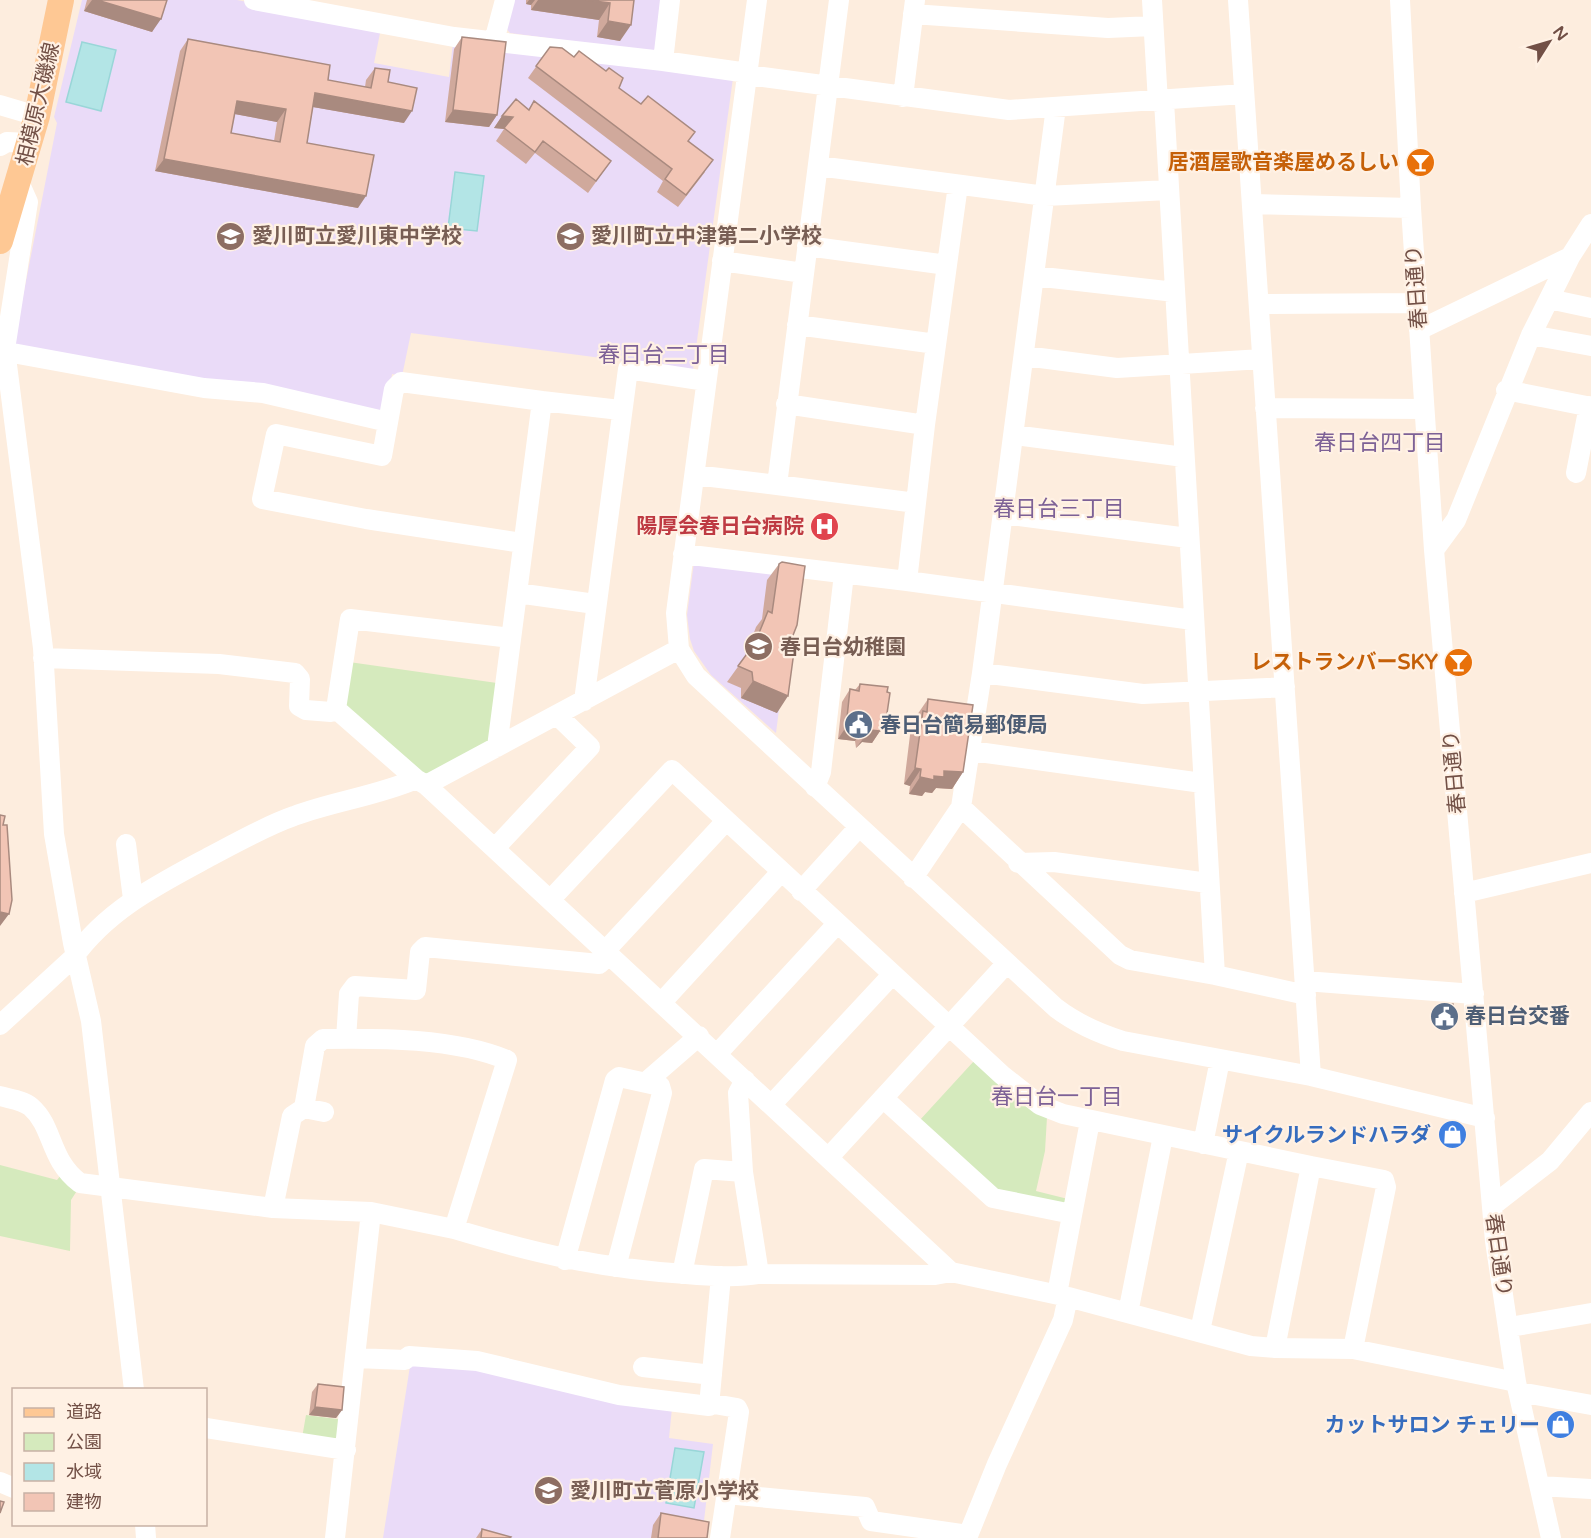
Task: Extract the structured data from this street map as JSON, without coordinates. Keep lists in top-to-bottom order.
{
  "streets": {
    "main road": ["相模原大磯線"],
    "street": ["春日通り"]
  },
  "districts": [
    "春日台二丁目",
    "春日台四丁目",
    "春日台三丁目",
    "春日台一丁目"
  ],
  "places": {
    "bar": ["居酒屋歌音楽屋めるしい", "レストランバーSKY"],
    "school or university": [
      "愛川町立愛川東中学校",
      "愛川町立中津第二小学校",
      "春日台幼稚園",
      "愛川町立菅原小学校"
    ],
    "hospital": ["陽厚会春日台病院"],
    "public building": ["春日台簡易郵便局", "春日台交番"],
    "shop": ["サイクルランドハラダ", "カットサロン チェリー"]
  },
  "legend": [
    "道路",
    "公園",
    "水域",
    "建物"
  ],
  "north": "top right"
}
